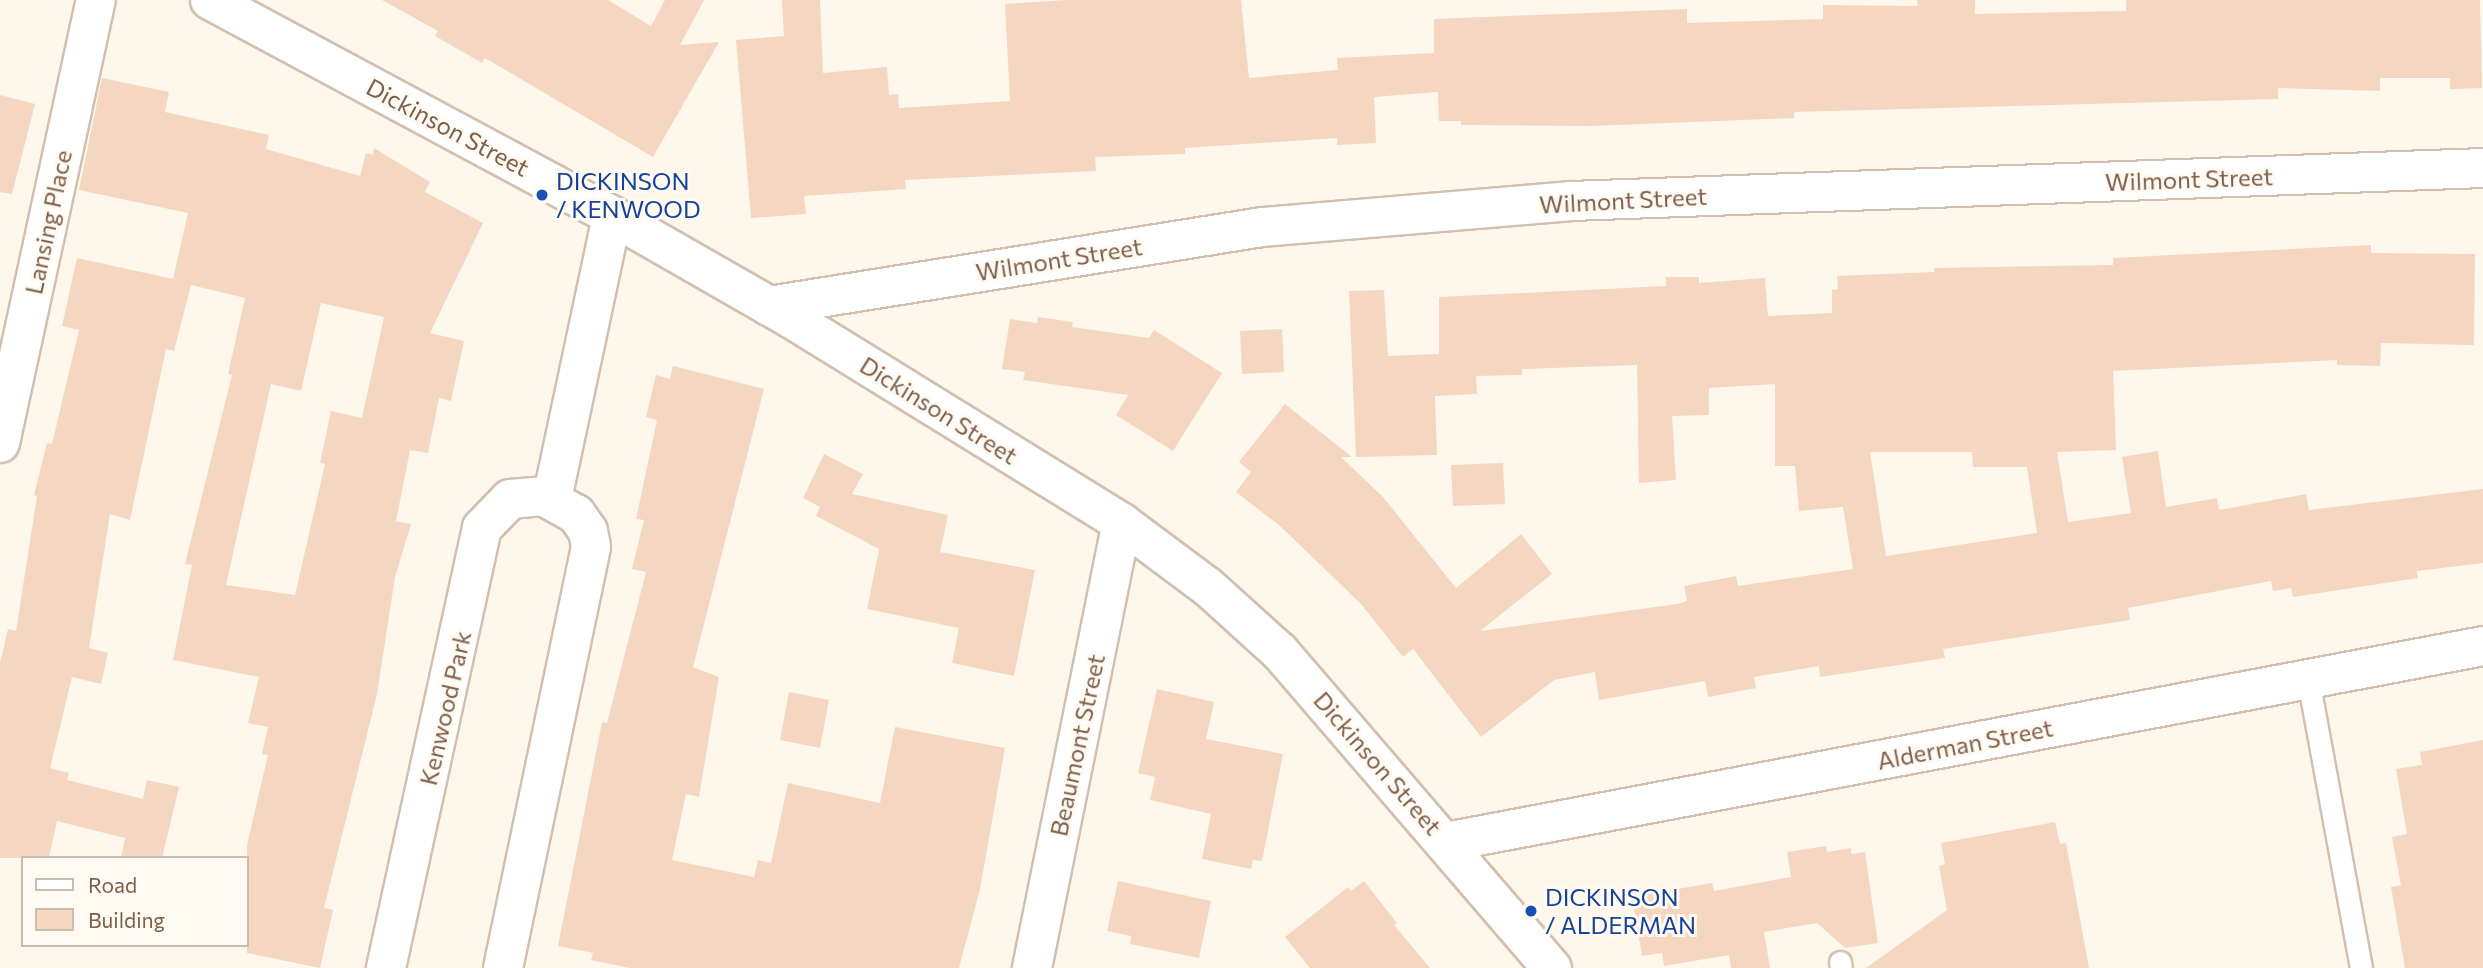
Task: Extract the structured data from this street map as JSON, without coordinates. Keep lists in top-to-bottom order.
{
  "streets": {
    "street": [
      "Dickinson Street",
      "Wilmont Street",
      "Lansing Place",
      "Kenwood Park",
      "Alderman Street",
      "Beaumont Street"
    ]
  },
  "crossings": [
    ["Dickinson Street", "Wilmont Street"],
    ["Dickinson Street", "Alderman Street"],
    ["Dickinson Street", "Beaumont Street"]
  ],
  "places": ["DICKINSON / KENWOOD", "DICKINSON / ALDERMAN"],
  "legend": ["Road", "Building"]
}
